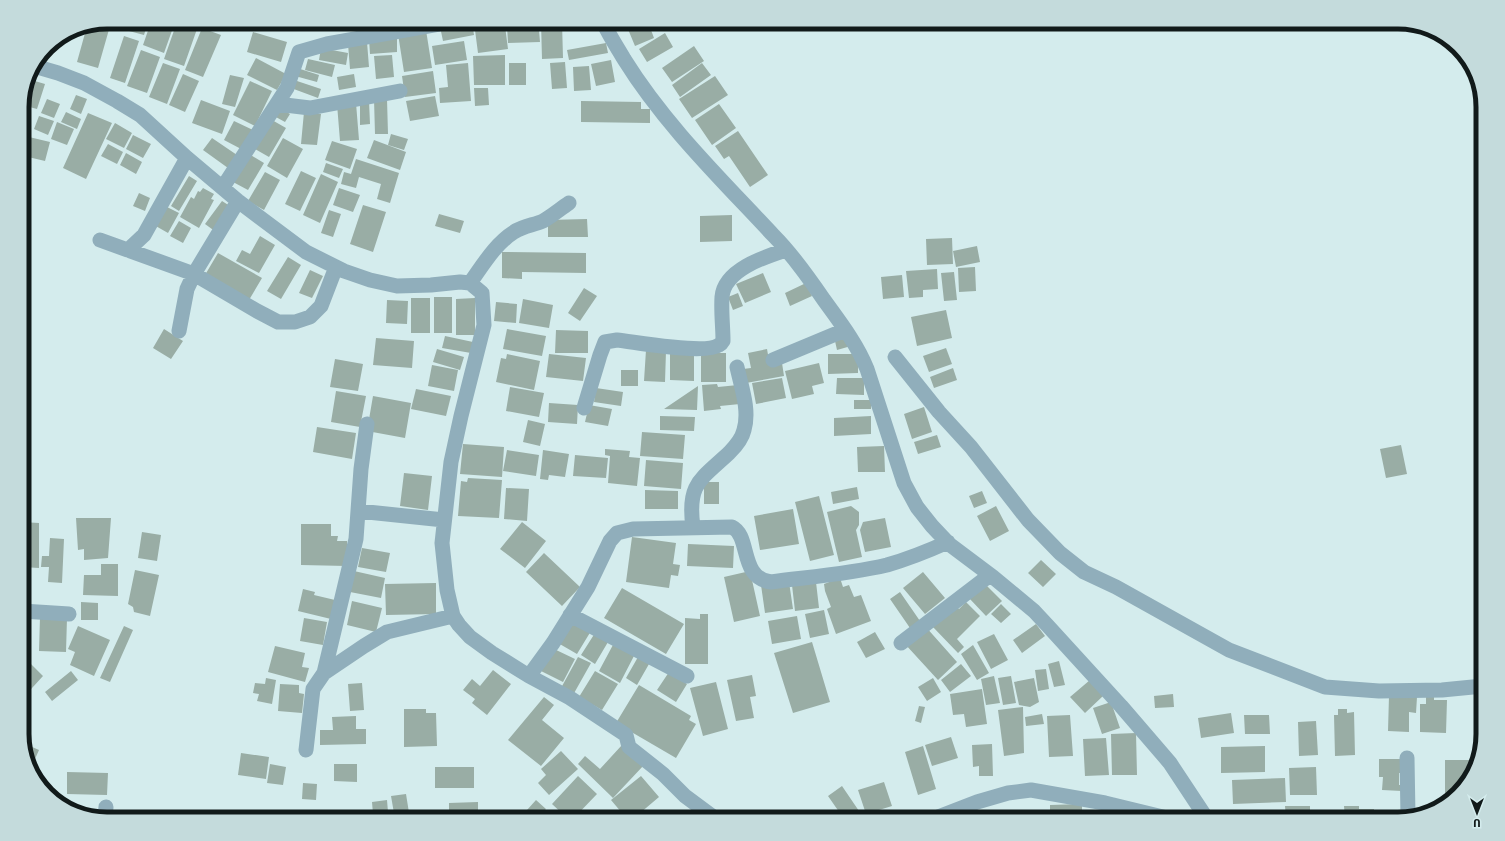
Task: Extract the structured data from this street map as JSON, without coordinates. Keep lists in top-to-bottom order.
{
  "north": "bottom"
}
